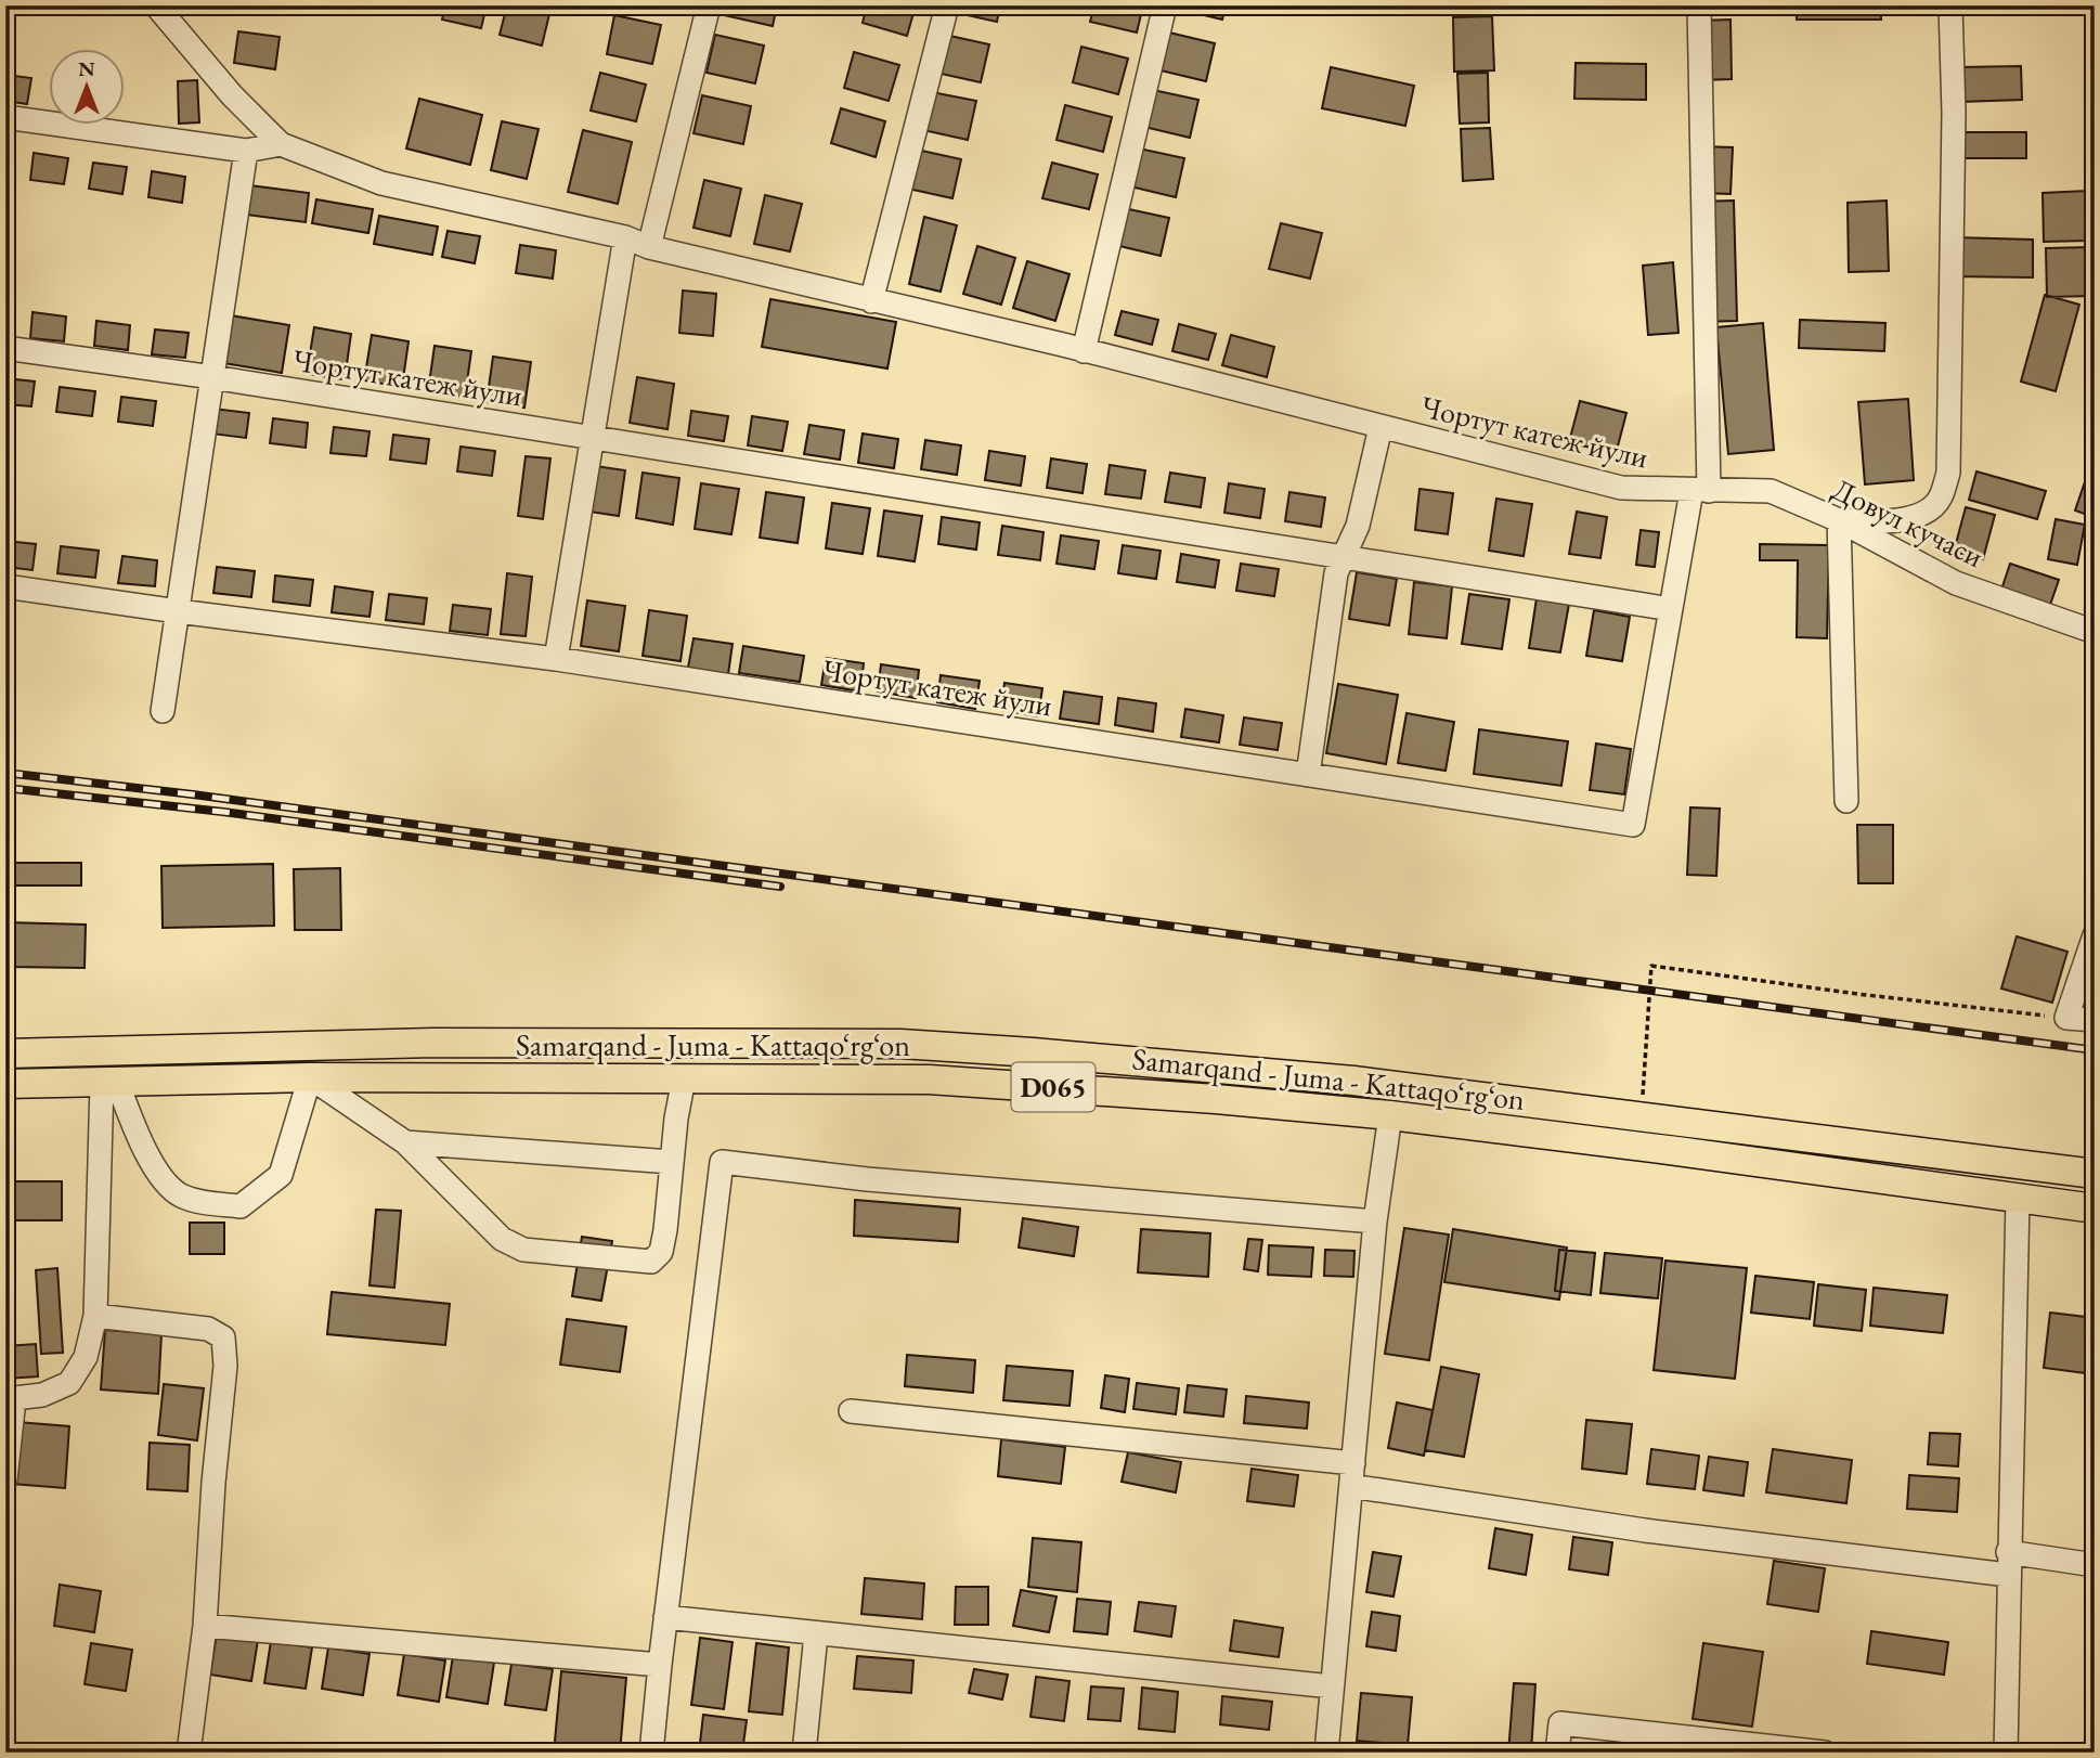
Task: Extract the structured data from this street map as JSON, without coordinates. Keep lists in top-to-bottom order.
{
  "streets": {
    "main road": ["Samarqand - Juma - Kattaqo‘rg‘on", "D065"],
    "street": ["Чортут катеж йули", "Довул кучаси"]
  },
  "crossings": [
    ["Чортут катеж йули", "Довул кучаси"]
  ],
  "north": "top"
}
